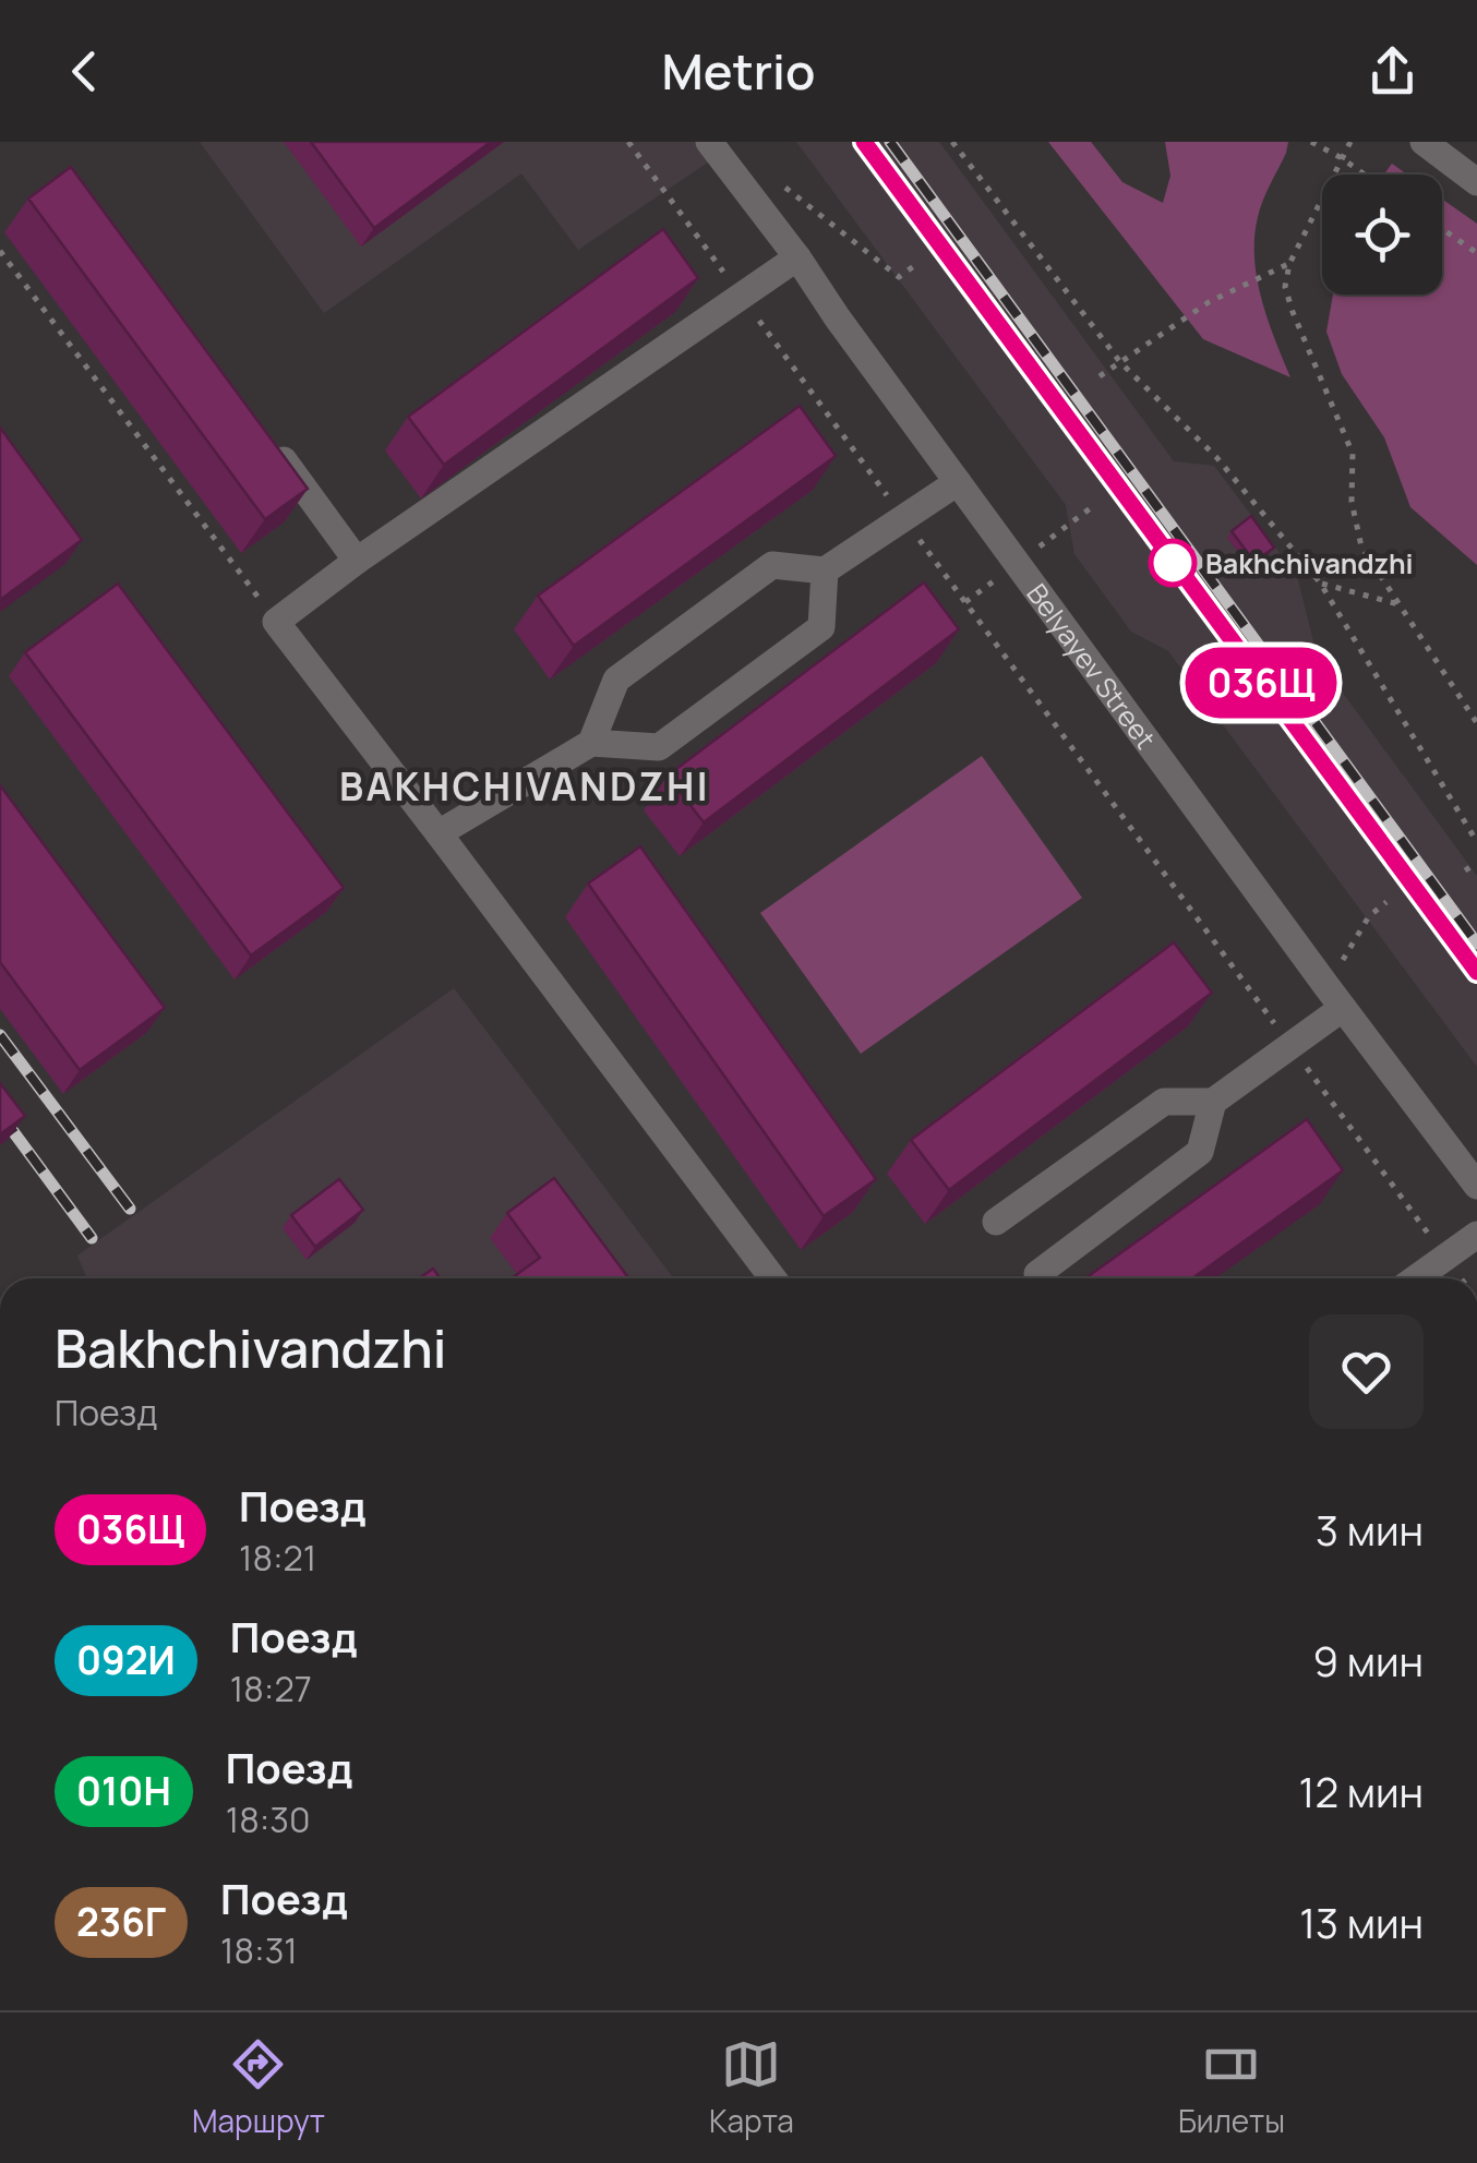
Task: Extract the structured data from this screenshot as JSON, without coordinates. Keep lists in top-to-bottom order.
{
  "streets": {
    "street": ["Belyayev Street"]
  },
  "districts": ["BAKHCHIVANDZHI"],
  "places": ["Bakhchivandzhi"],
  "page": {
    "header": "Metrio",
    "on_map": "036Щ",
    "heading": ["Bakhchivandzhi", "Поезд"],
    "list": [
      {
        "mark": "036Щ",
        "name": "Поезд",
        "note": "18:21",
        "value": "3 мин"
      },
      {
        "mark": "092И",
        "name": "Поезд",
        "note": "18:27",
        "value": "9 мин"
      },
      {
        "mark": "010Н",
        "name": "Поезд",
        "note": "18:30",
        "value": "12 мин"
      },
      {
        "mark": "236Г",
        "name": "Поезд",
        "note": "18:31",
        "value": "13 мин"
      }
    ],
    "tabs": ["Маршрут", "Карта", "Билеты"]
  }
}
